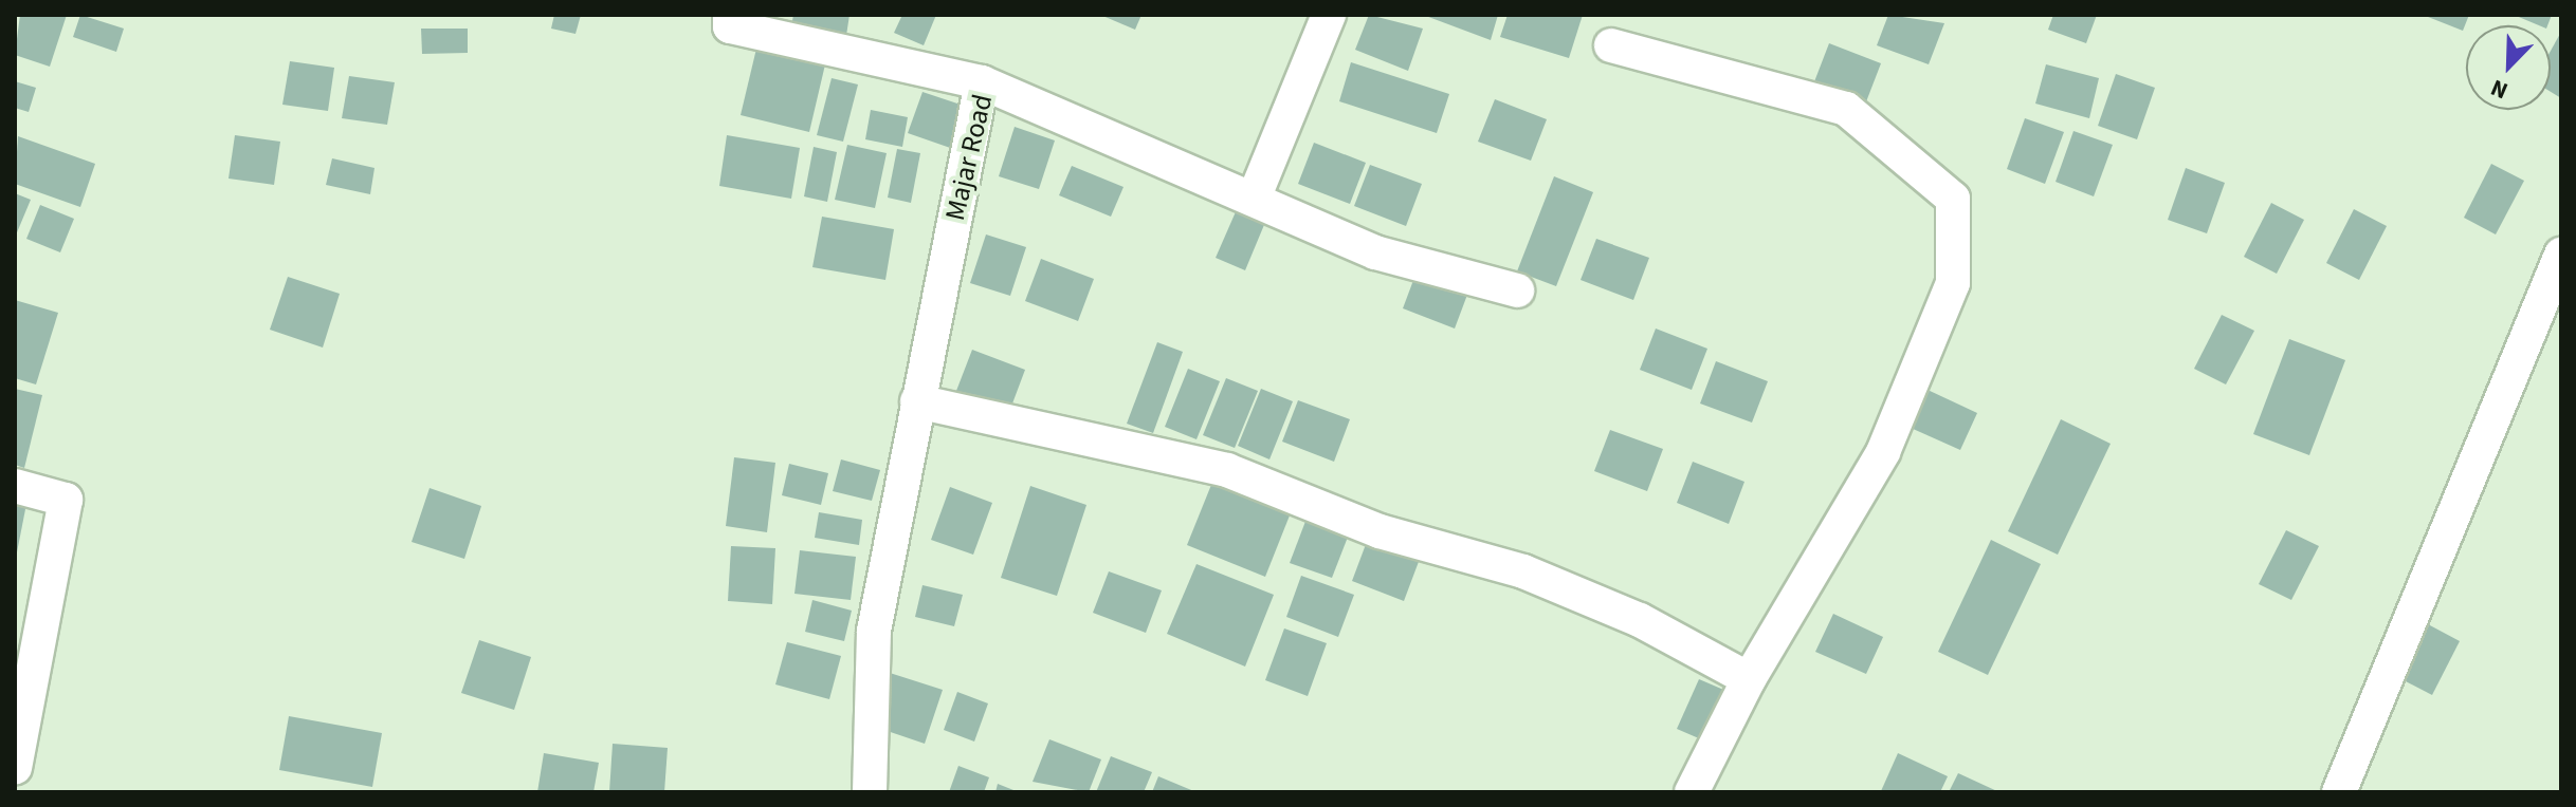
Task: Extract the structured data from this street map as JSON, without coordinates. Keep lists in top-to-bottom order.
{
  "streets": {
    "street": ["Majar Road"]
  },
  "north": "bottom left"
}
